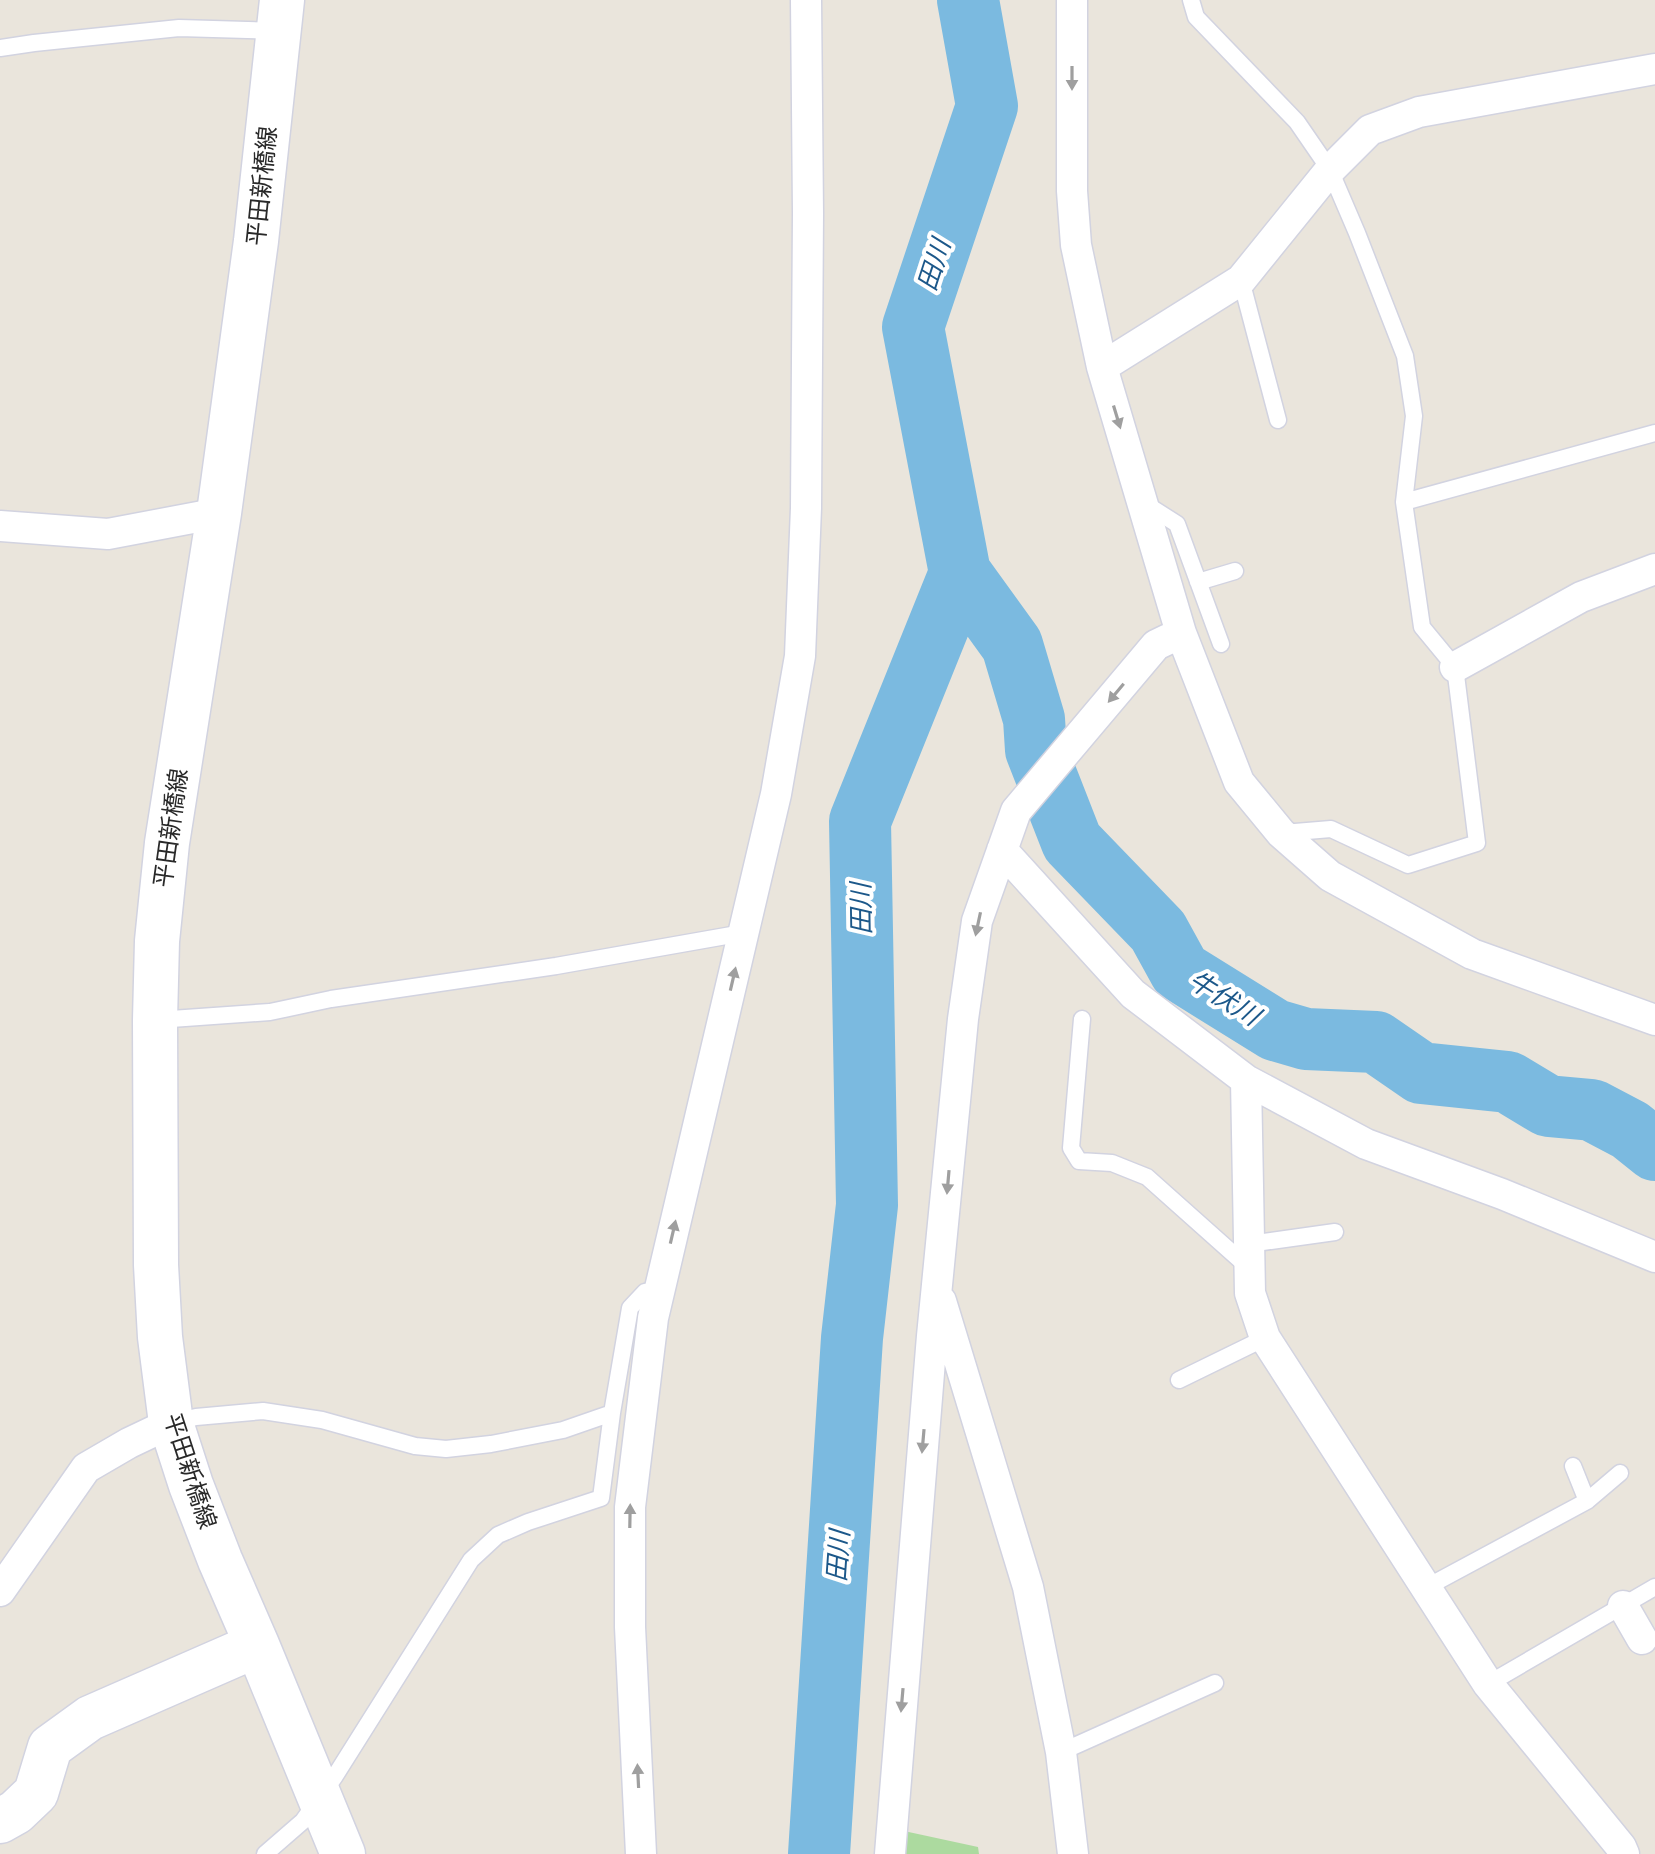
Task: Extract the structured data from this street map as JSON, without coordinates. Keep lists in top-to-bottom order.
{
  "streets": {
    "main road": ["平田新橋線"]
  },
  "water": ["田川", "牛伏川"]
}
